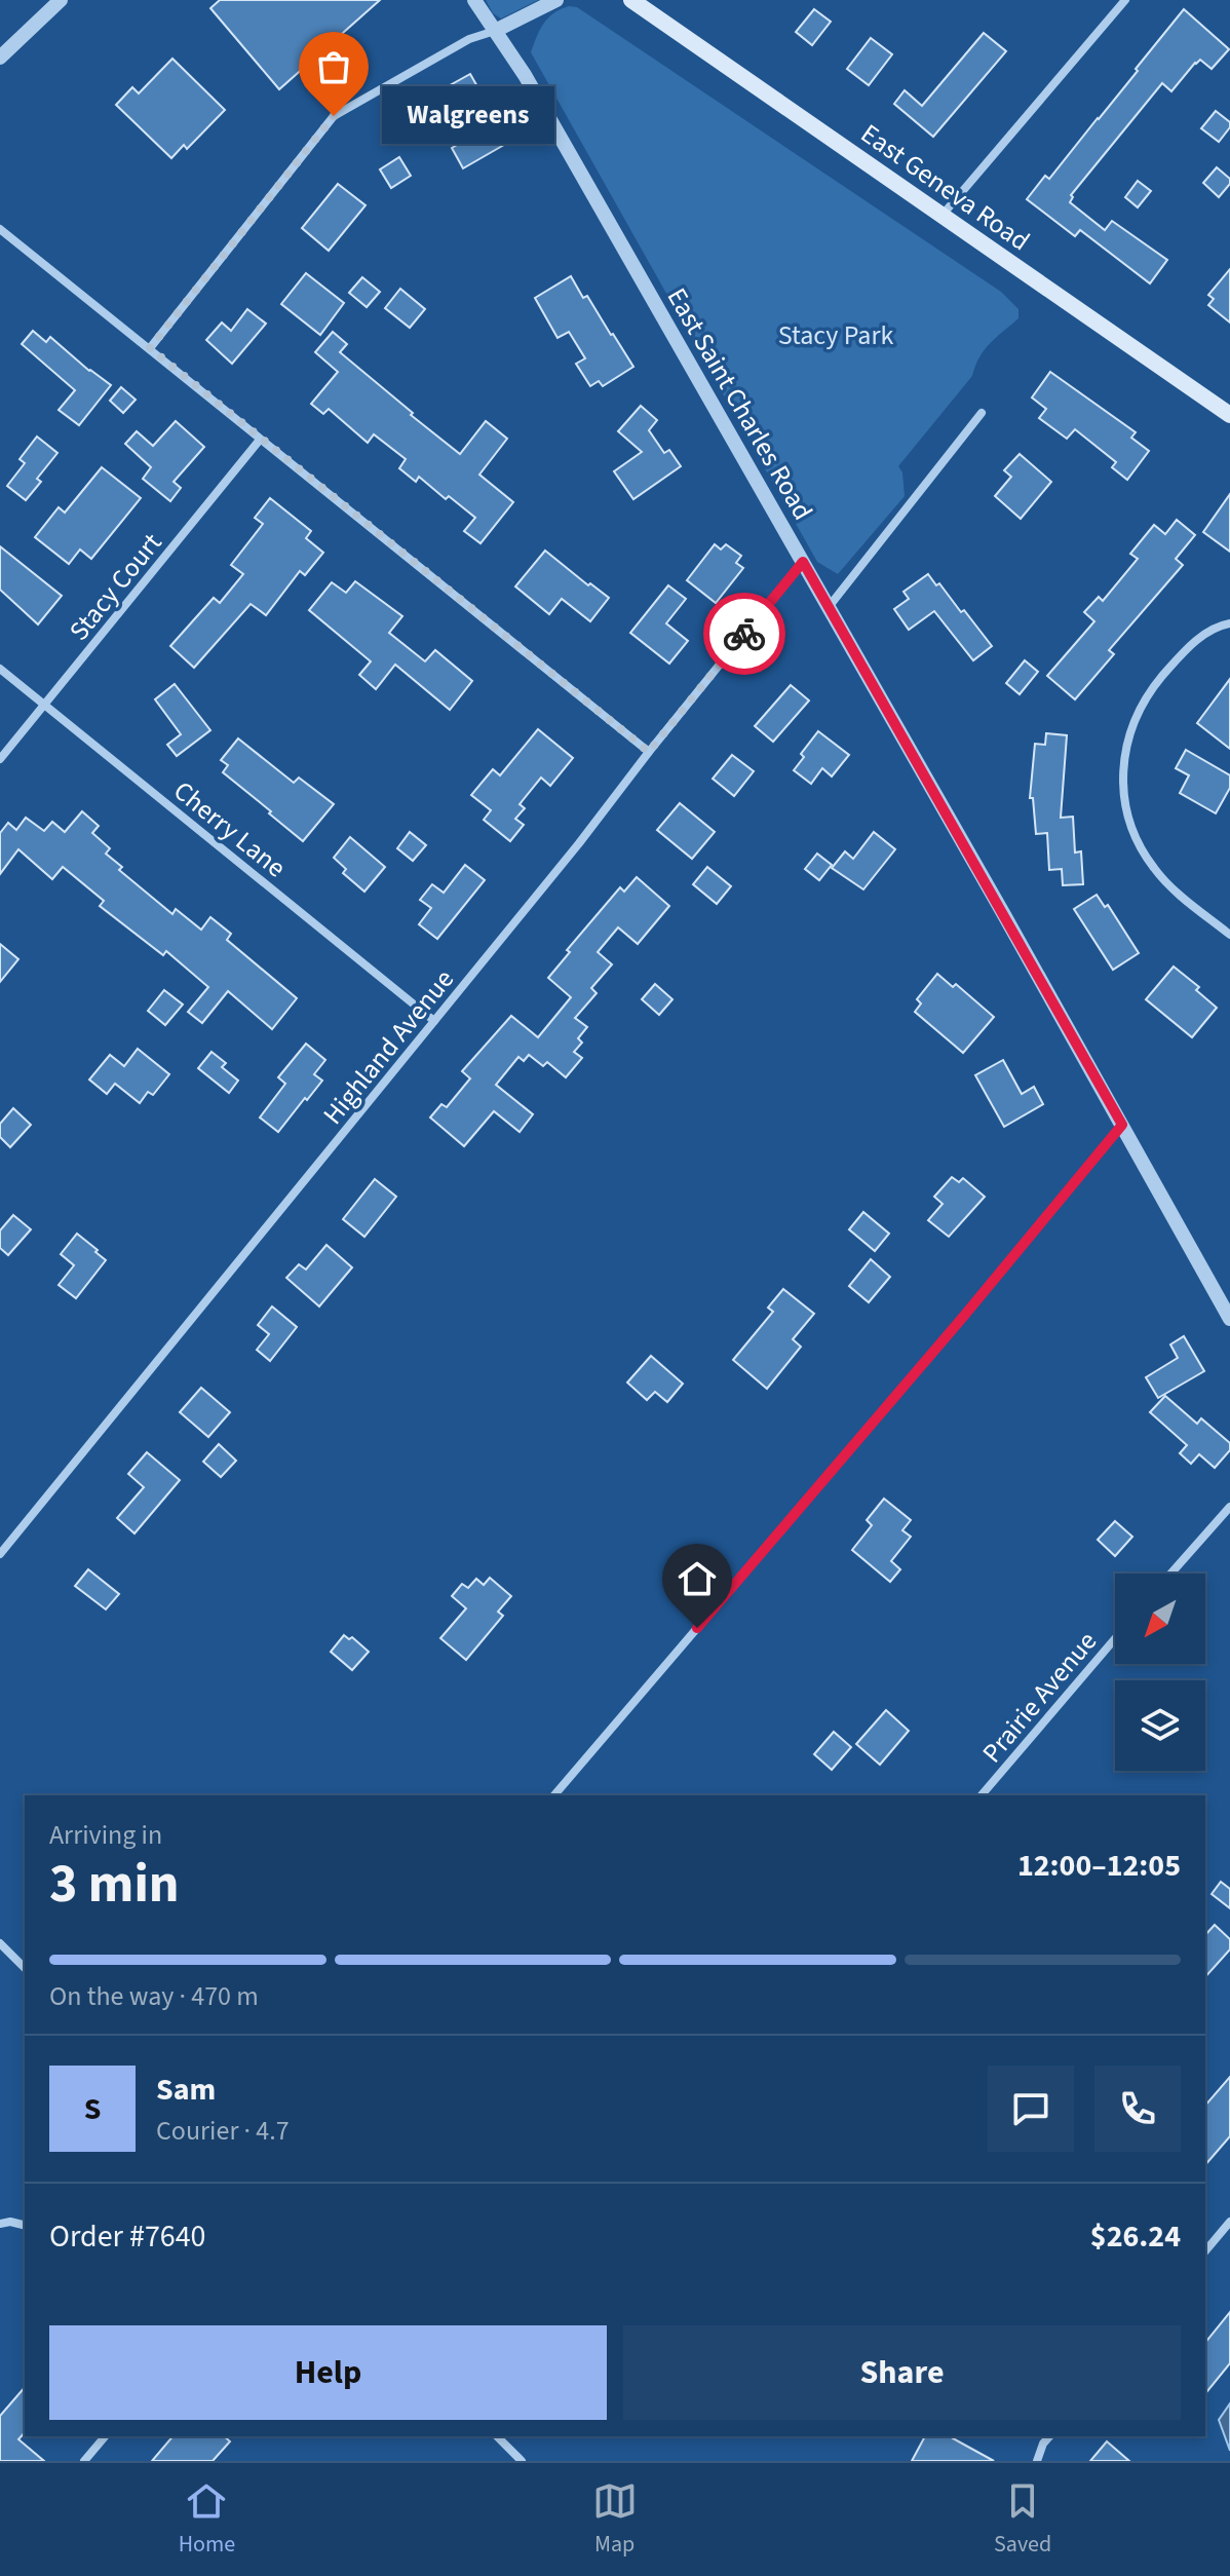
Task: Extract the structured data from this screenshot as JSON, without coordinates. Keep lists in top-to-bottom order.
{
  "streets": {
    "main road": ["East Geneva Road"],
    "street": [
      "East Saint Charles Road",
      "Stacy Court",
      "Cherry Lane",
      "Highland Avenue",
      "Prairie Avenue"
    ]
  },
  "crossings": [
    ["East Saint Charles Road", "Highland Avenue"],
    ["Stacy Court", "Cherry Lane"],
    ["Cherry Lane", "Highland Avenue"]
  ],
  "parks": ["Stacy Park"],
  "places": ["Walgreens"],
  "north": "bottom left",
  "page": {
    "bubble": "Walgreens",
    "heading": ["3 min", "Arriving in", "12:00–12:05"],
    "panel": [
      "Sam",
      "Courier · 4.7",
      "Order #7640",
      "$26.24"
    ],
    "bar": "On the way · 470 m",
    "round": "S",
    "buttons": ["Help", "Share"],
    "tabs": ["Home", "Map", "Saved"]
  }
}
